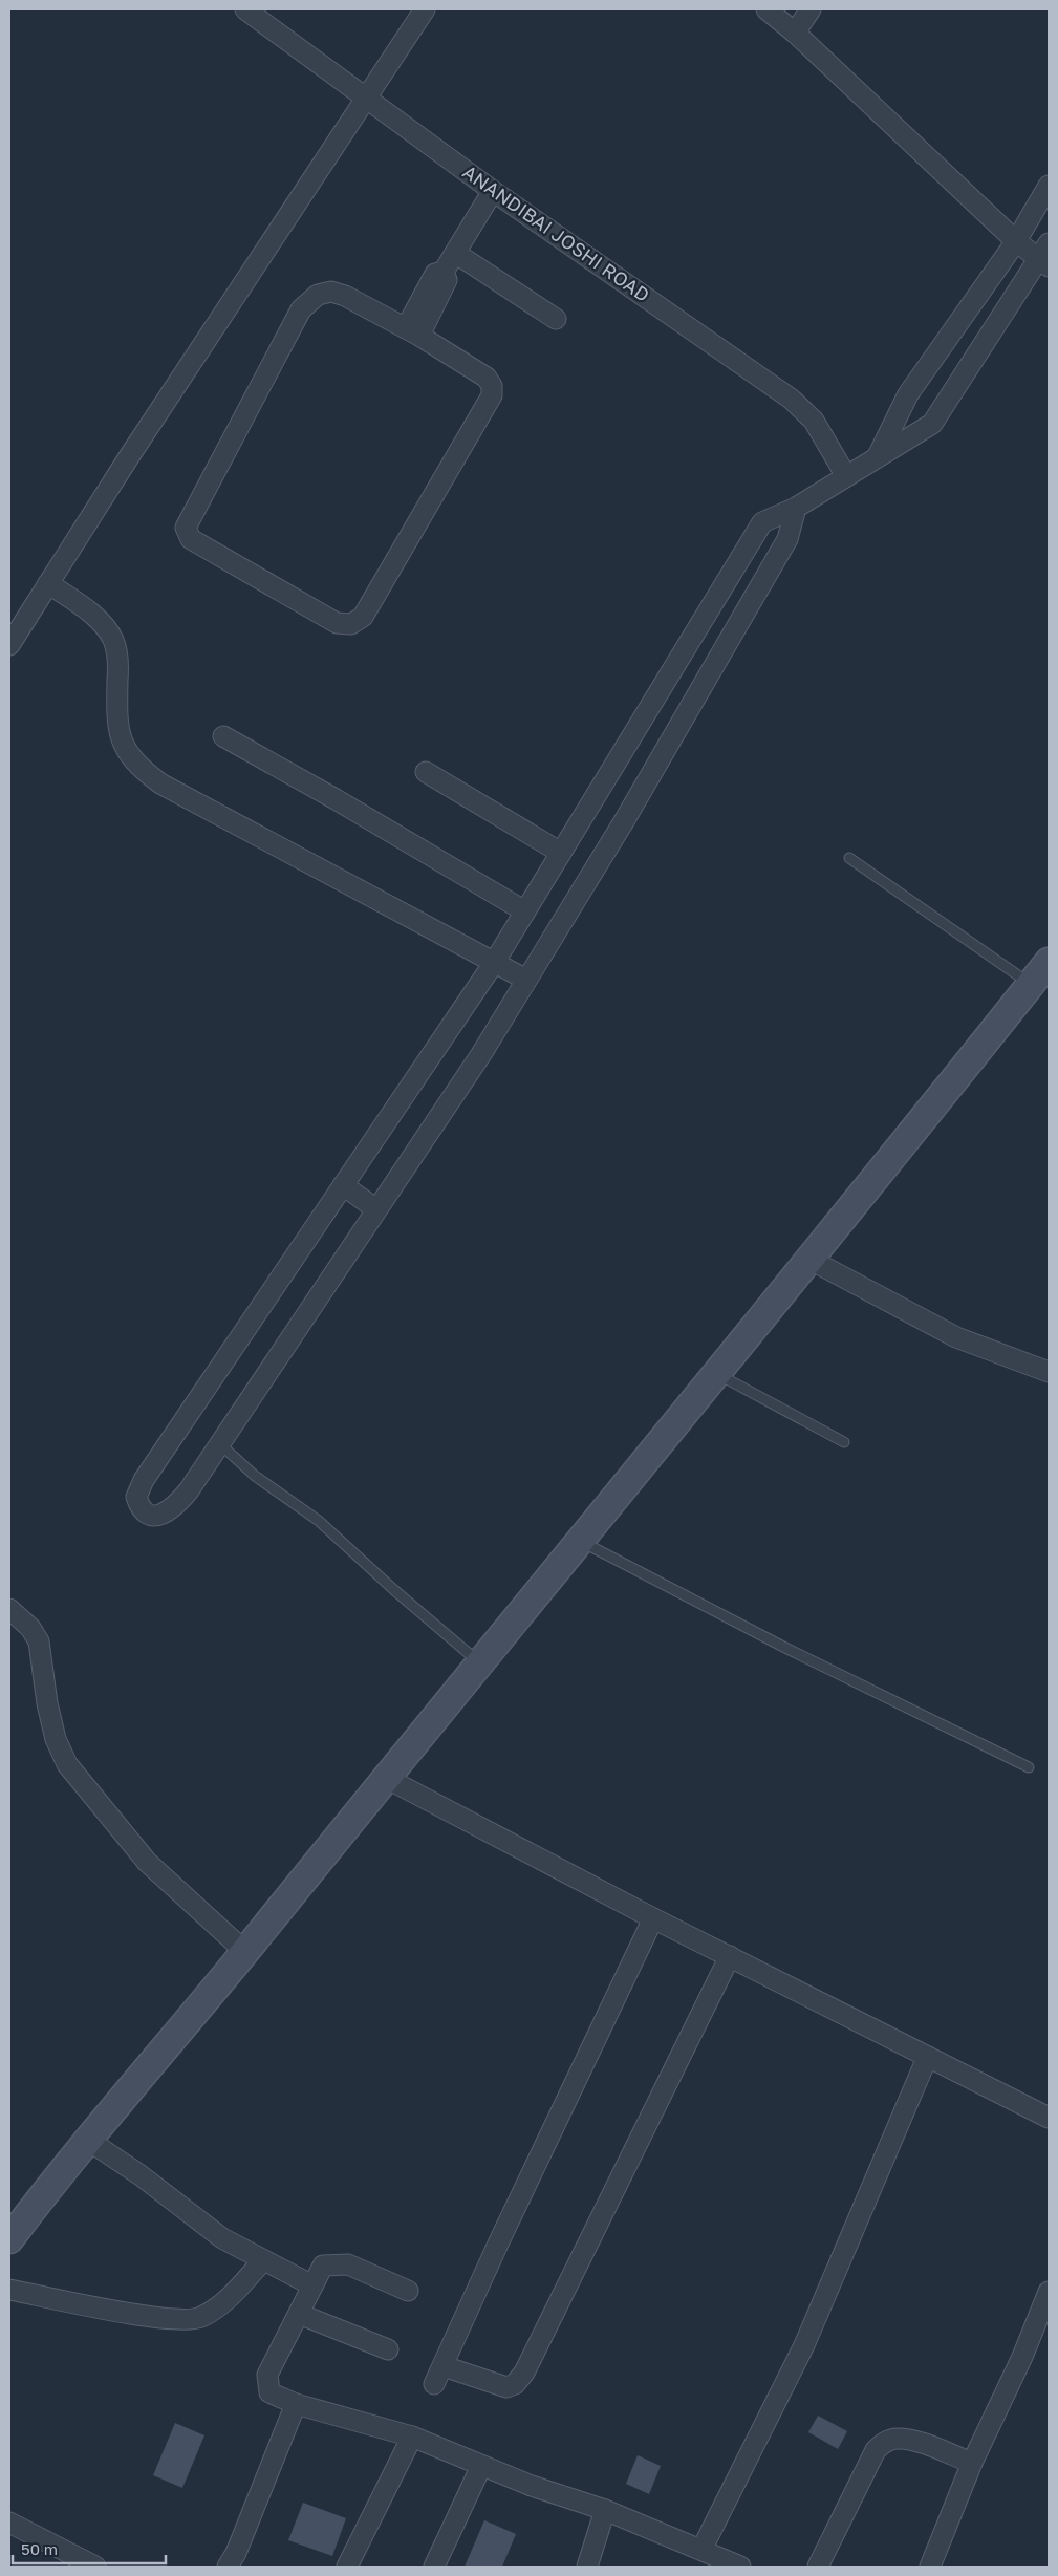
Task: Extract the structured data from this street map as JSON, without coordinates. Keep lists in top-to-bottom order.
{
  "streets": {
    "street": ["ANANDIBAI JOSHI ROAD"]
  },
  "scale_bar": "50 m"
}
